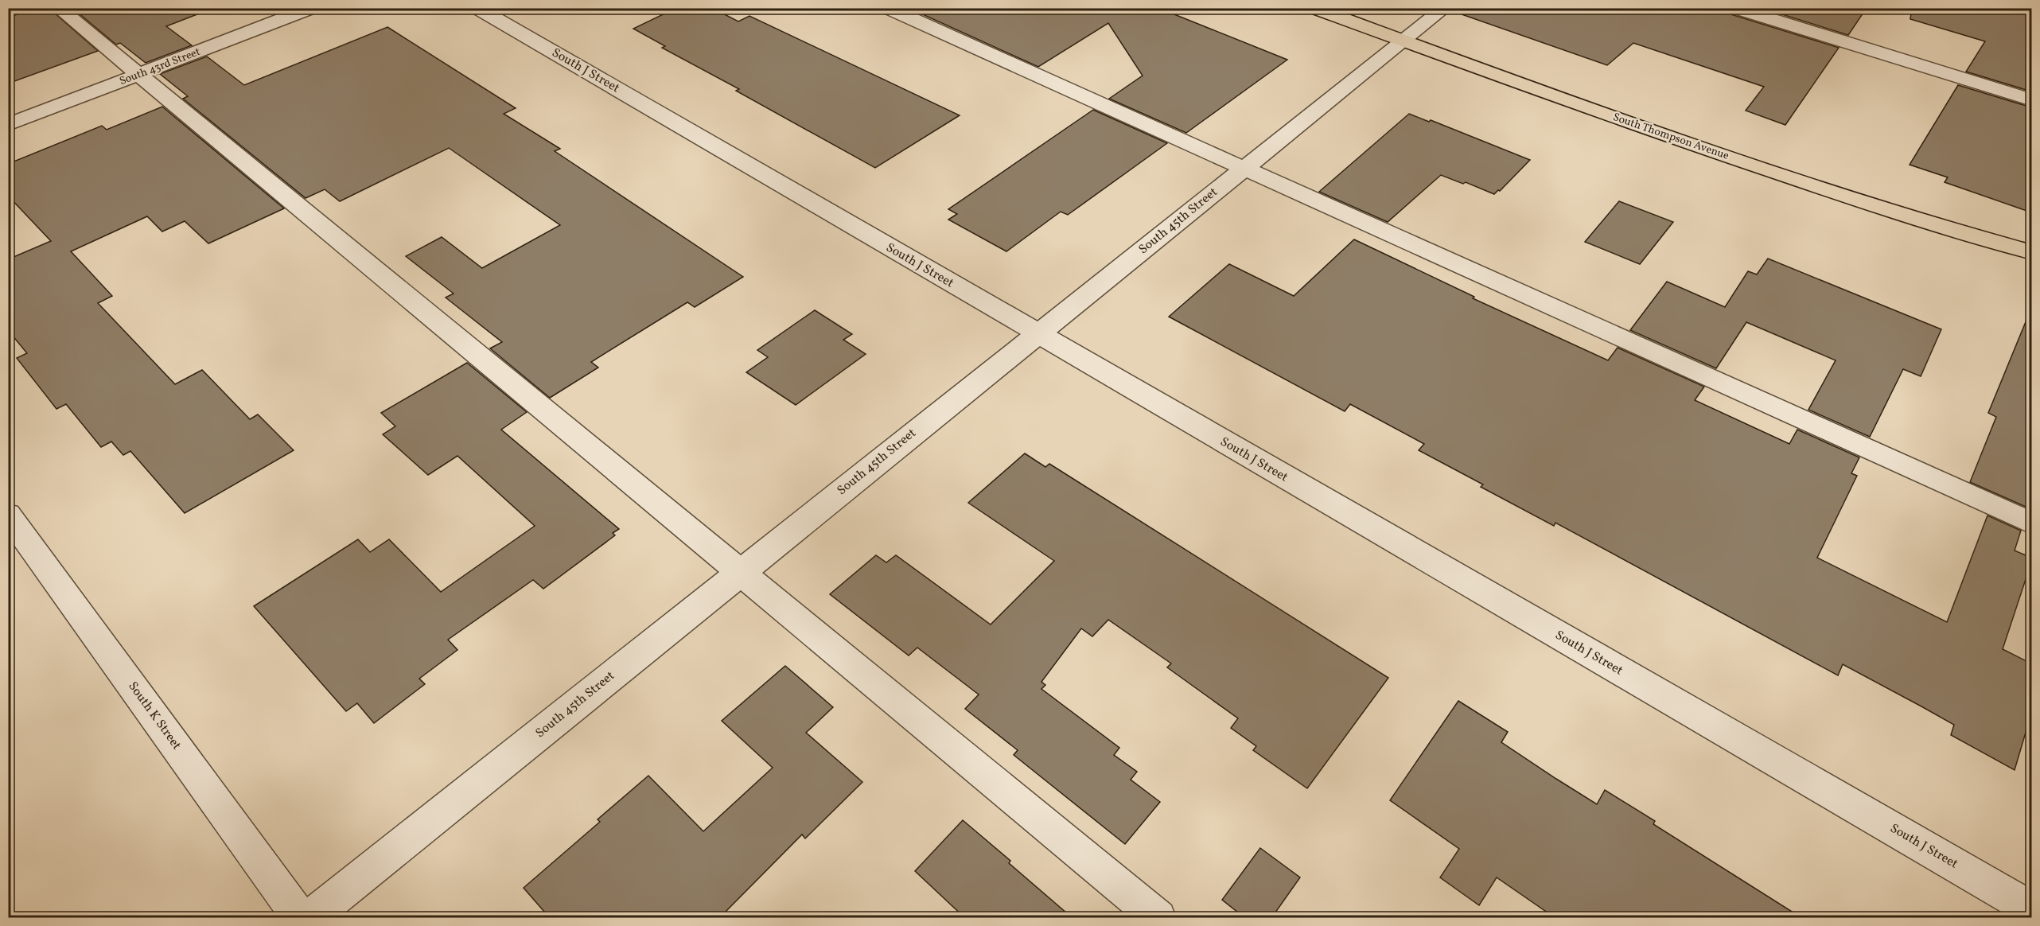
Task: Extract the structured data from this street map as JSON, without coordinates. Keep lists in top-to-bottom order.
{
  "streets": {
    "main road": ["South Thompson Avenue"],
    "street": [
      "South 43rd Street",
      "South J Street",
      "South 45th Street",
      "South K Street"
    ]
  },
  "crossings": [
    ["South J Street", "South 45th Street"],
    ["South Thompson Avenue", "South 45th Street"]
  ]
}
